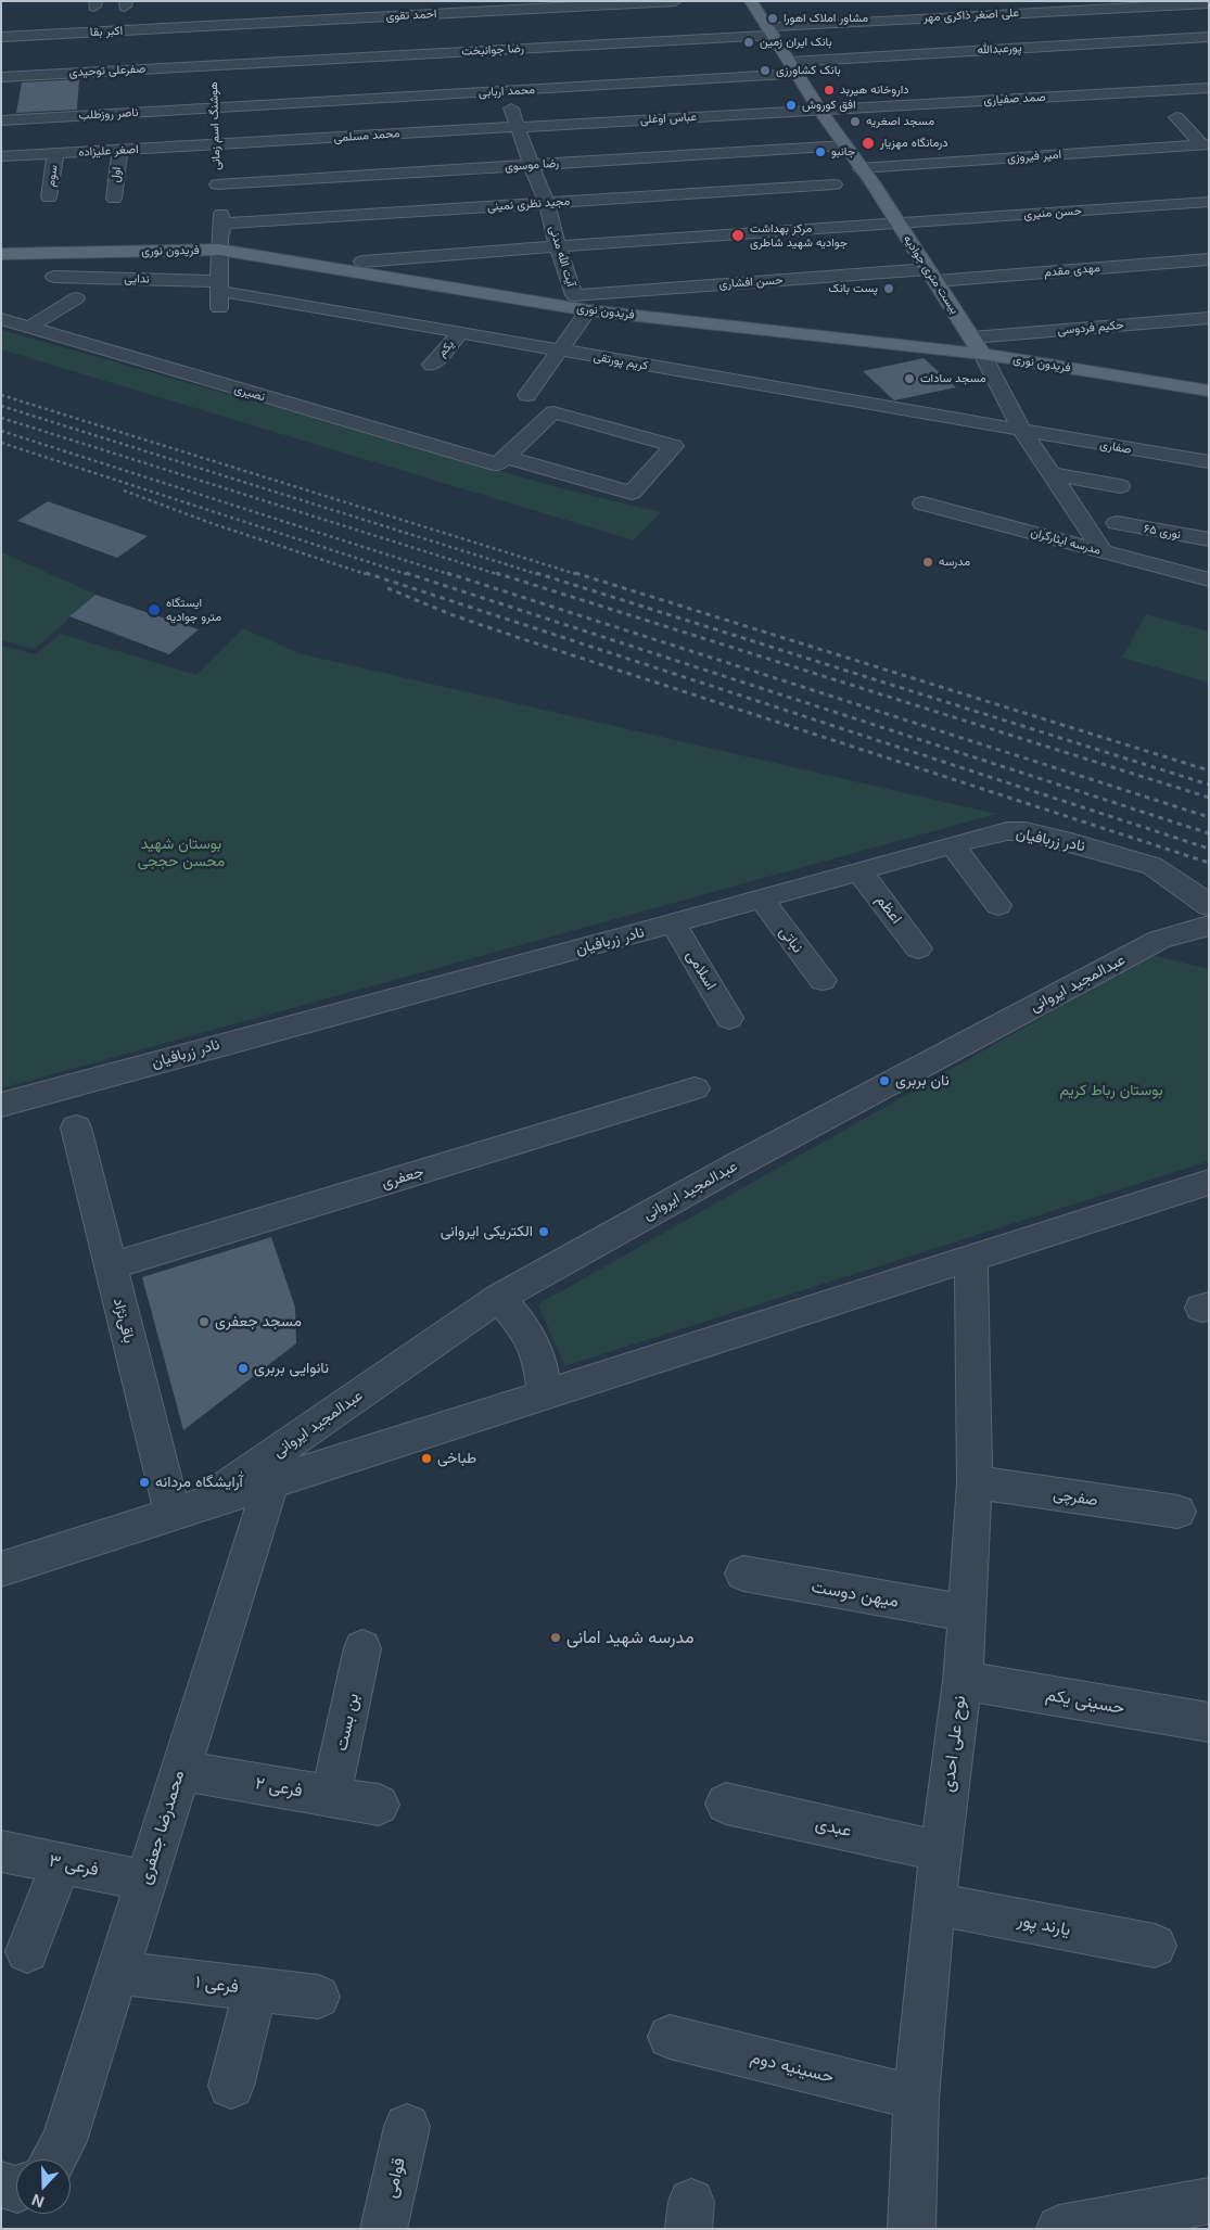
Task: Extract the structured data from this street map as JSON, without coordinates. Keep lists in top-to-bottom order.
{
  "streets": {
    "main road": ["فریدون نوری", "بیست متری جوادیه"],
    "street": [
      "احمد تقوی",
      "علی اصغر ذاکری مهر",
      "اکبر بقا",
      "پورعبدالله",
      "رضا جوانبخت",
      "صفرعلی توحیدی",
      "محمد اربابی",
      "صمد صفیاری",
      "ناصر روزطلب",
      "عباس اوغلی",
      "هوشنگ اسم زمانی",
      "محمد مسلمی",
      "اصغر علیزاده",
      "امیر فیروزی",
      "رضا موسوی",
      "اول",
      "سوم",
      "مجید نظری نمینی",
      "حسن منیری",
      "آیت‌ الله مدنی",
      "مهدی مقدم",
      "ندایی",
      "حسن افشاری",
      "حکیم فردوسی",
      "یکم",
      "کریم پورتقی",
      "نصیری",
      "صفاری",
      "نوری ۶۵",
      "مدرسه ایثارگران",
      "نادر زربافیان",
      "اعظم",
      "نباتی",
      "اسلامی",
      "عبدالمجید ایروانی",
      "جعفری",
      "باقی‌نژاد",
      "صفرچی",
      "میهن دوست",
      "حسینی یکم",
      "بن بست",
      "نوح علی احدی",
      "فرعی ۲",
      "محمدرضا جعفری",
      "عبدی",
      "فرعی ۳",
      "یارند پور",
      "فرعی ۱",
      "حسینیه دوم",
      "قوامی"
    ]
  },
  "crossings": [
    ["احمد تقوی", "اکبر بقا"],
    ["علی اصغر ذاکری مهر", "رضا جوانبخت"],
    ["علی اصغر ذاکری مهر", "بیست متری جوادیه"],
    ["پورعبدالله", "محمد اربابی"],
    ["پورعبدالله", "بیست متری جوادیه"],
    ["رضا جوانبخت", "صفرعلی توحیدی"],
    ["رضا جوانبخت", "آیت‌ الله مدنی"],
    ["رضا جوانبخت", "بیست متری جوادیه"],
    ["محمد اربابی", "ناصر روزطلب"],
    ["محمد اربابی", "هوشنگ اسم زمانی"],
    ["محمد اربابی", "محمد مسلمی"],
    ["محمد اربابی", "اصغر علیزاده"],
    ["محمد اربابی", "آیت‌ الله مدنی"],
    ["محمد اربابی", "بیست متری جوادیه"],
    ["صمد صفیاری", "عباس اوغلی"],
    ["صمد صفیاری", "بیست متری جوادیه"],
    ["ناصر روزطلب", "هوشنگ اسم زمانی"],
    ["ناصر روزطلب", "محمد مسلمی"],
    ["ناصر روزطلب", "اصغر علیزاده"],
    ["عباس اوغلی", "محمد مسلمی"],
    ["عباس اوغلی", "آیت‌ الله مدنی"],
    ["عباس اوغلی", "بیست متری جوادیه"],
    ["هوشنگ اسم زمانی", "محمد مسلمی"],
    ["هوشنگ اسم زمانی", "اصغر علیزاده"],
    ["هوشنگ اسم زمانی", "رضا موسوی"],
    ["هوشنگ اسم زمانی", "مجید نظری نمینی"],
    ["هوشنگ اسم زمانی", "فریدون نوری"],
    ["محمد مسلمی", "اصغر علیزاده"],
    ["محمد مسلمی", "آیت‌ الله مدنی"],
    ["اصغر علیزاده", "اول"],
    ["اصغر علیزاده", "سوم"],
    ["امیر فیروزی", "بیست متری جوادیه"],
    ["رضا موسوی", "آیت‌ الله مدنی"],
    ["رضا موسوی", "بیست متری جوادیه"],
    ["مجید نظری نمینی", "فریدون نوری"],
    ["مجید نظری نمینی", "آیت‌ الله مدنی"],
    ["حسن منیری", "فریدون نوری"],
    ["حسن منیری", "آیت‌ الله مدنی"],
    ["حسن منیری", "بیست متری جوادیه"],
    ["فریدون نوری", "آیت‌ الله مدنی"],
    ["فریدون نوری", "بیست متری جوادیه"],
    ["فریدون نوری", "حسن افشاری"],
    ["فریدون نوری", "حکیم فردوسی"],
    ["آیت‌ الله مدنی", "حسن افشاری"],
    ["مهدی مقدم", "بیست متری جوادیه"],
    ["مهدی مقدم", "حسن افشاری"],
    ["بیست متری جوادیه", "حسن افشاری"],
    ["بیست متری جوادیه", "حکیم فردوسی"],
    ["بیست متری جوادیه", "کریم پورتقی"],
    ["بیست متری جوادیه", "صفاری"],
    ["بیست متری جوادیه", "مدرسه ایثارگران"],
    ["ندایی", "کریم پورتقی"],
    ["یکم", "کریم پورتقی"],
    ["کریم پورتقی", "صفاری"],
    ["نادر زربافیان", "اعظم"],
    ["نادر زربافیان", "نباتی"],
    ["نادر زربافیان", "اسلامی"],
    ["نادر زربافیان", "عبدالمجید ایروانی"],
    ["عبدالمجید ایروانی", "باقی‌نژاد"],
    ["عبدالمجید ایروانی", "نوح علی احدی"],
    ["عبدالمجید ایروانی", "محمدرضا جعفری"],
    ["جعفری", "باقی‌نژاد"],
    ["صفرچی", "نوح علی احدی"],
    ["میهن دوست", "نوح علی احدی"],
    ["حسینی یکم", "نوح علی احدی"],
    ["بن بست", "فرعی ۲"],
    ["نوح علی احدی", "عبدی"],
    ["نوح علی احدی", "یارند پور"],
    ["نوح علی احدی", "حسینیه دوم"],
    ["فرعی ۲", "محمدرضا جعفری"],
    ["محمدرضا جعفری", "فرعی ۳"],
    ["محمدرضا جعفری", "فرعی ۱"]
  ],
  "parks": ["بوستان شهید محسن حججی", "بوستان رباط کریم"],
  "places": [
    "مشاور املاک اهورا",
    "بانک ایران زمین",
    "بانک کشاورزی",
    "داروخانه هیربد",
    "افق کوروش",
    "مسجد اصغریه",
    "درمانگاه مهزیار",
    "جانبو",
    "مرکز بهداشت جوادیه شهید شاطری",
    "پست بانک",
    "مسجد سادات",
    "مدرسه",
    "ایستگاه مترو جوادیه",
    "نان بربری",
    "الکتریکی ایروانی",
    "مسجد جعفری",
    "نانوایی بربری",
    "طباخی",
    "آٰرایشگاه مردانه",
    "مدرسه شهید امانی"
  ],
  "north": "bottom"
}
